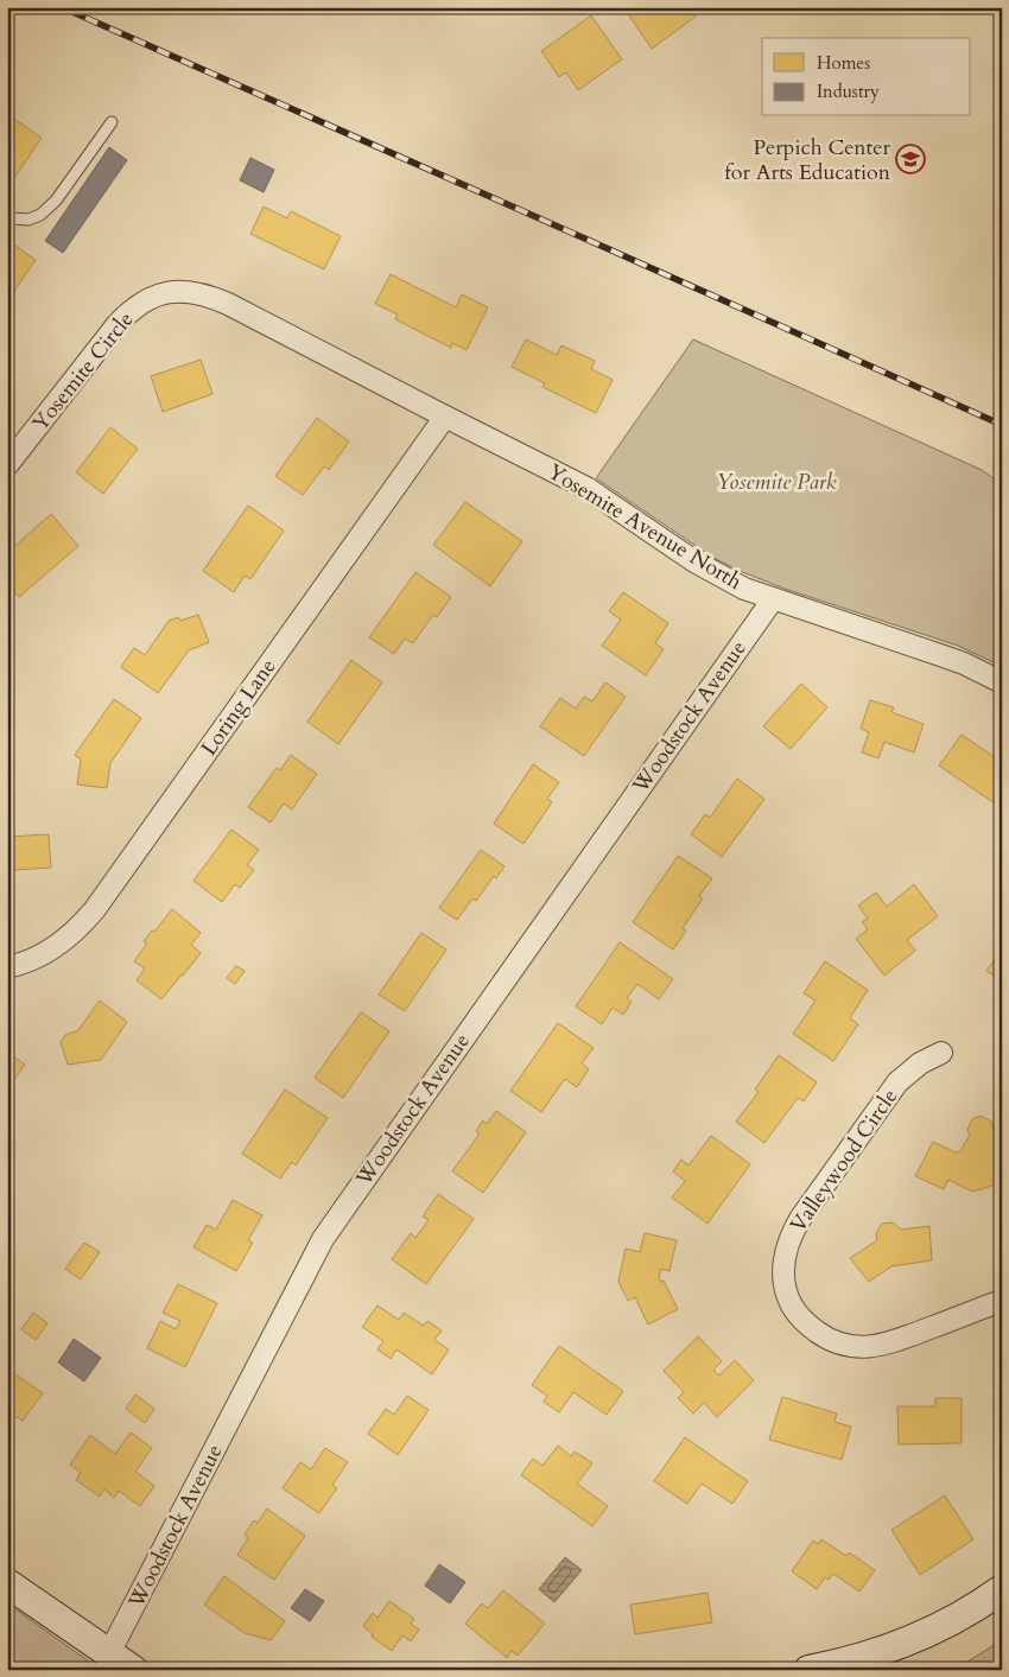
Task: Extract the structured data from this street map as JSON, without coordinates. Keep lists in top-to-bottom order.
{
  "streets": {
    "street": [
      "Yosemite Circle",
      "Yosemite Avenue North",
      "Loring Lane",
      "Woodstock Avenue",
      "Valleywood Circle"
    ]
  },
  "crossings": [
    ["Yosemite Circle", "Yosemite Avenue North"],
    ["Yosemite Avenue North", "Loring Lane"],
    ["Yosemite Avenue North", "Woodstock Avenue"]
  ],
  "parks": ["Yosemite Park"],
  "places": {
    "school or university": ["Perpich Center for Arts Education"]
  },
  "legend": ["Homes", "Industry"]
}
